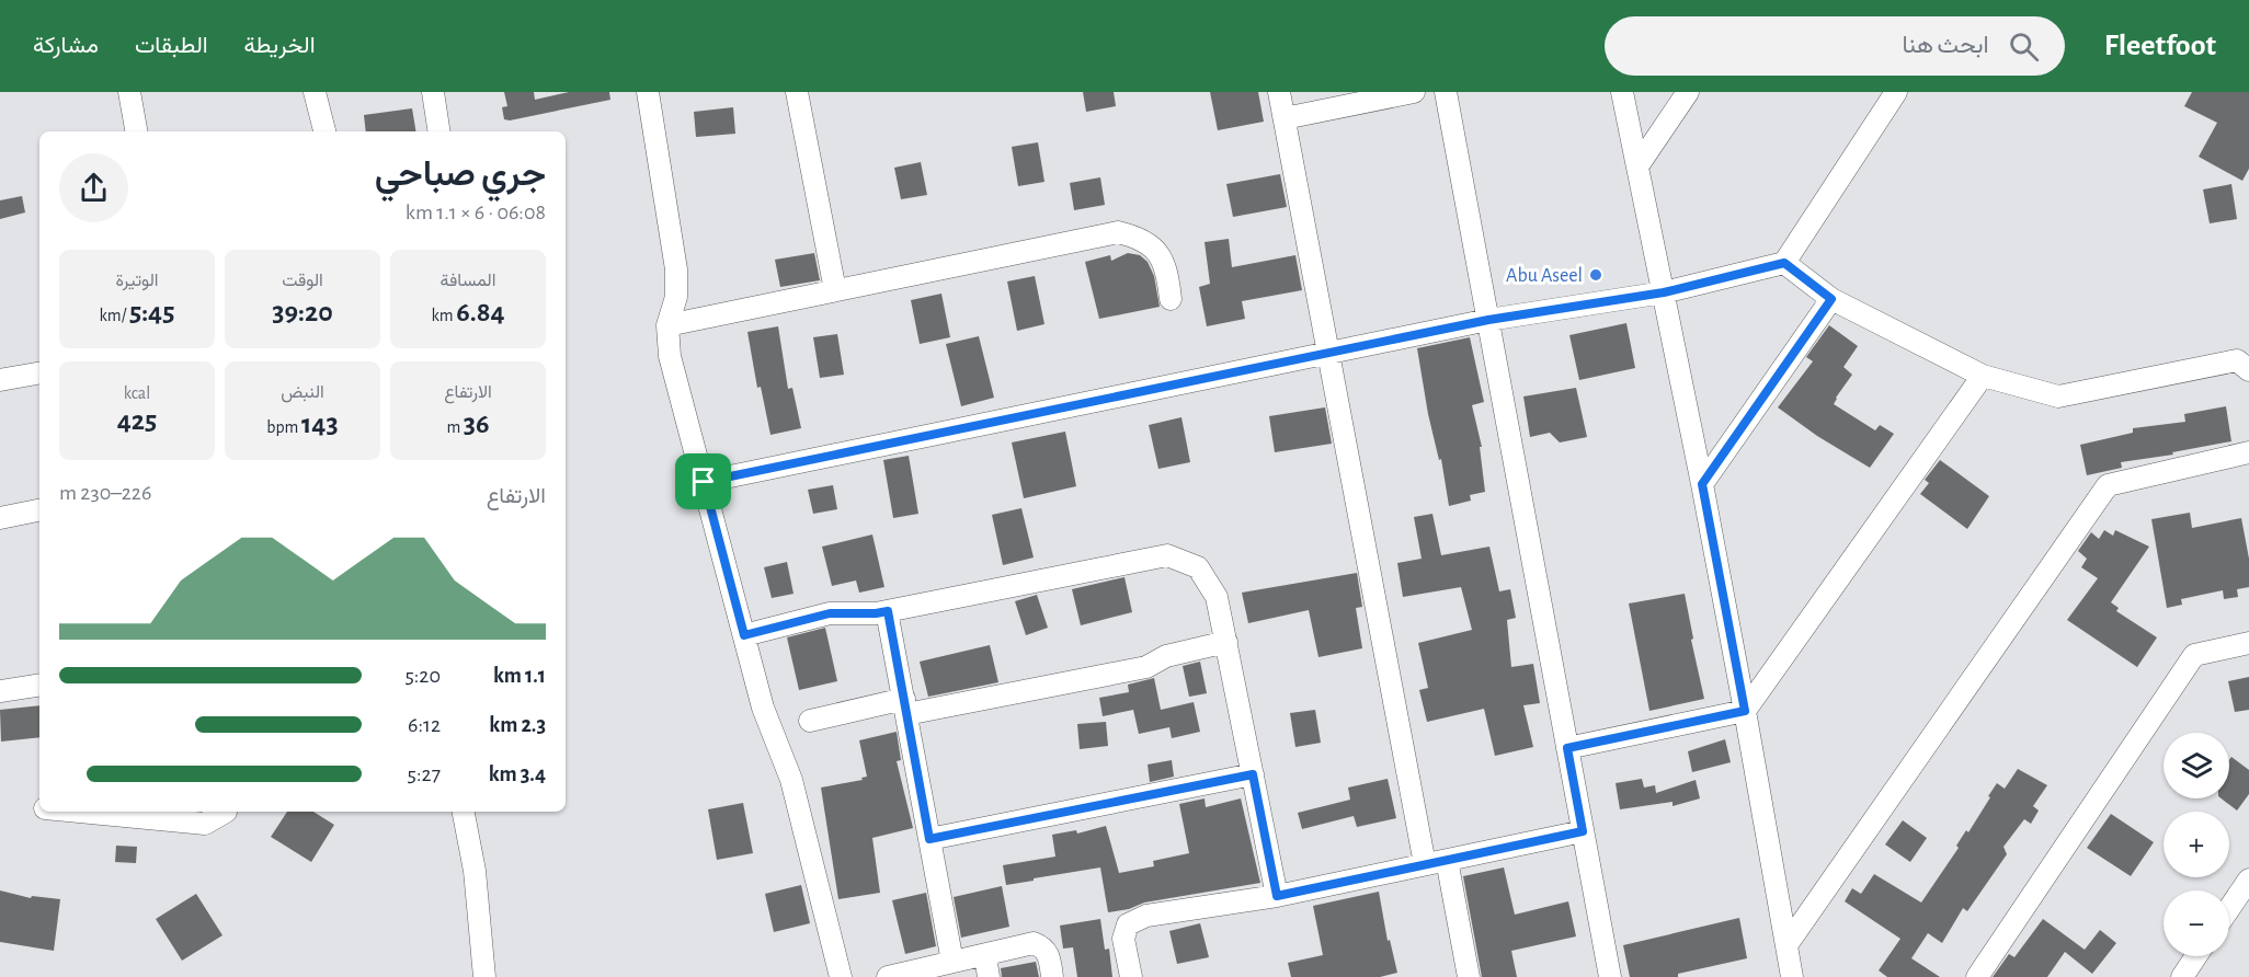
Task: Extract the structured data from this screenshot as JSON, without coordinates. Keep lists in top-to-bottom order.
{
  "places": ["Abu Aseel"],
  "page": {
    "header": "Fleetfoot",
    "search": "ابحث هنا",
    "nav": ["الخريطة", "الطبقات", "مشاركة"],
    "heading": ["جري صباحي", "06:08 · 6 × 1.1 km"],
    "stats": [
      ["المسافة", "6.84 km"],
      ["الوقت", "39:20"],
      ["الوتيرة", "5:45 /km"],
      ["الارتفاع", "36 m"],
      ["النبض", "143 bpm"],
      ["kcal", "425"]
    ],
    "chart": ["الارتفاع", "226–230 m"],
    "list": [
      {
        "name": "1.1 km",
        "note": "5:20"
      },
      {
        "name": "2.3 km",
        "note": "6:12"
      },
      {
        "name": "3.4 km",
        "note": "5:27"
      }
    ],
    "map_buttons": ["+", "−"]
  }
}
